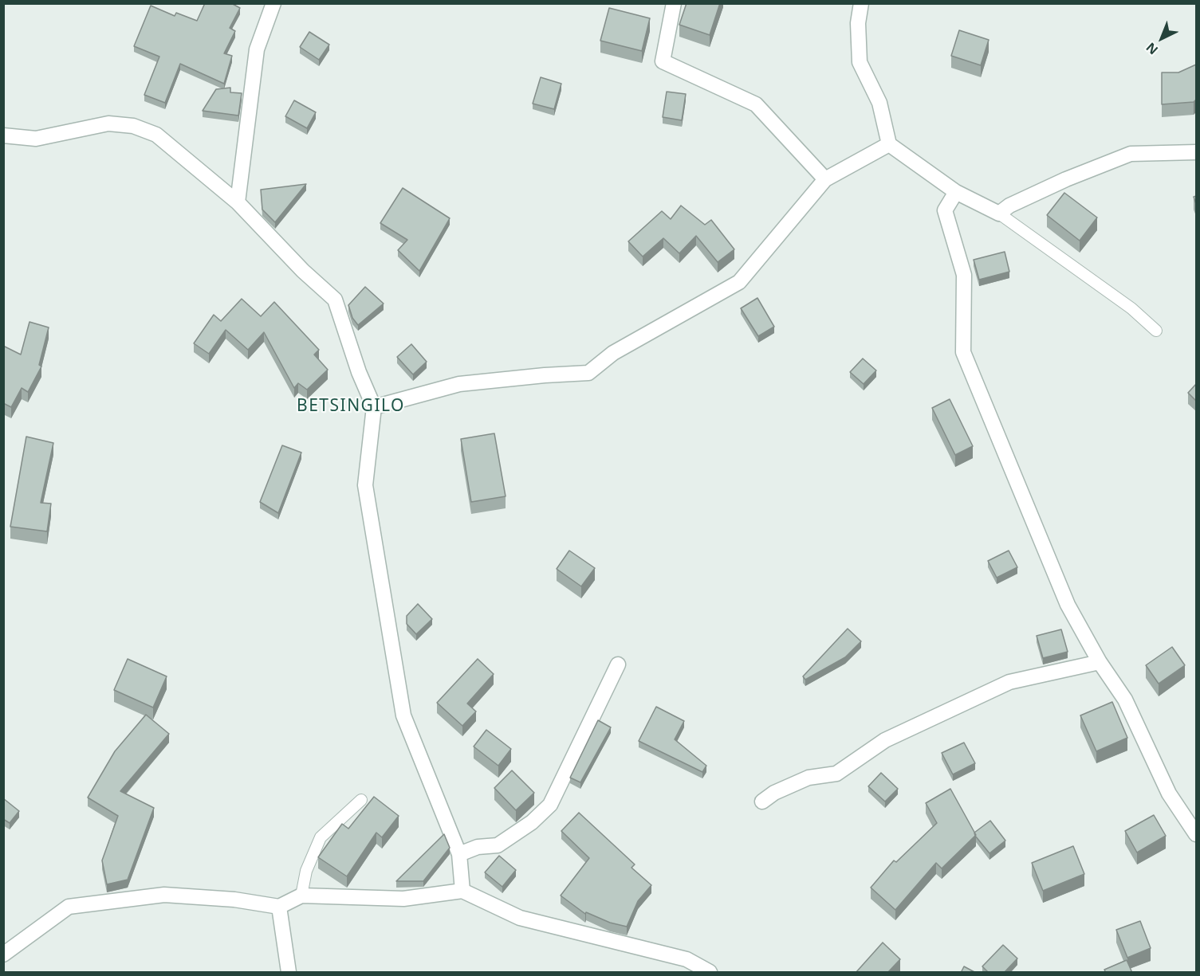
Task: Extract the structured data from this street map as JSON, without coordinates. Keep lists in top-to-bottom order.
{
  "districts": ["BETSINGILO"],
  "north": "bottom left"
}
